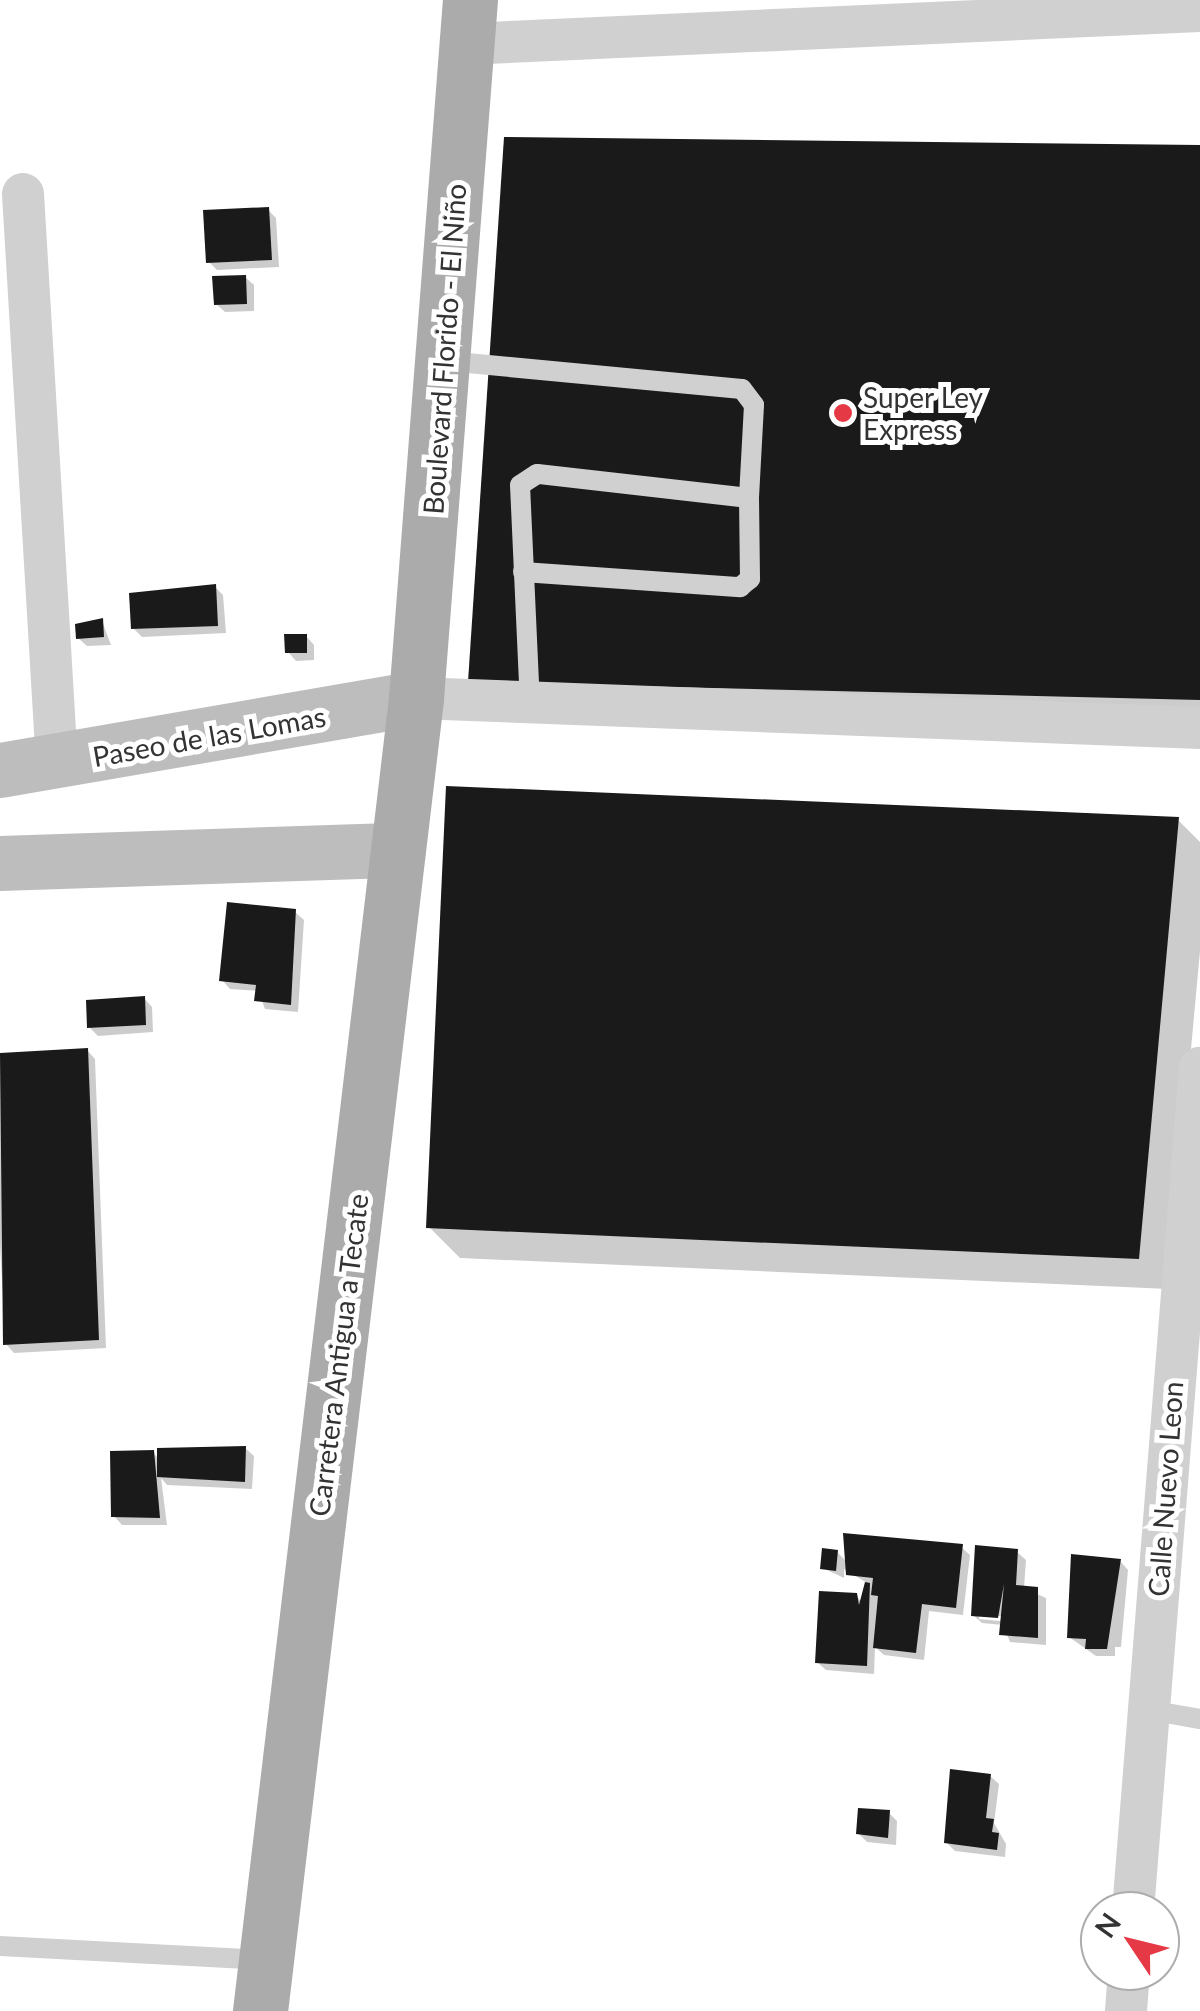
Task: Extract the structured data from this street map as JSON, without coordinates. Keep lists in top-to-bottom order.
{
  "streets": {
    "main road": ["Boulevard Florido - El Niño", "Paseo de las Lomas", "Carretera Antigua a Tecate"],
    "street": ["Calle Nuevo Leon"]
  },
  "crossings": [
    ["Boulevard Florido - El Niño", "Paseo de las Lomas"],
    ["Boulevard Florido - El Niño", "Carretera Antigua a Tecate"],
    ["Paseo de las Lomas", "Carretera Antigua a Tecate"]
  ],
  "places": ["Super Ley Express"],
  "north": "top left"
}
